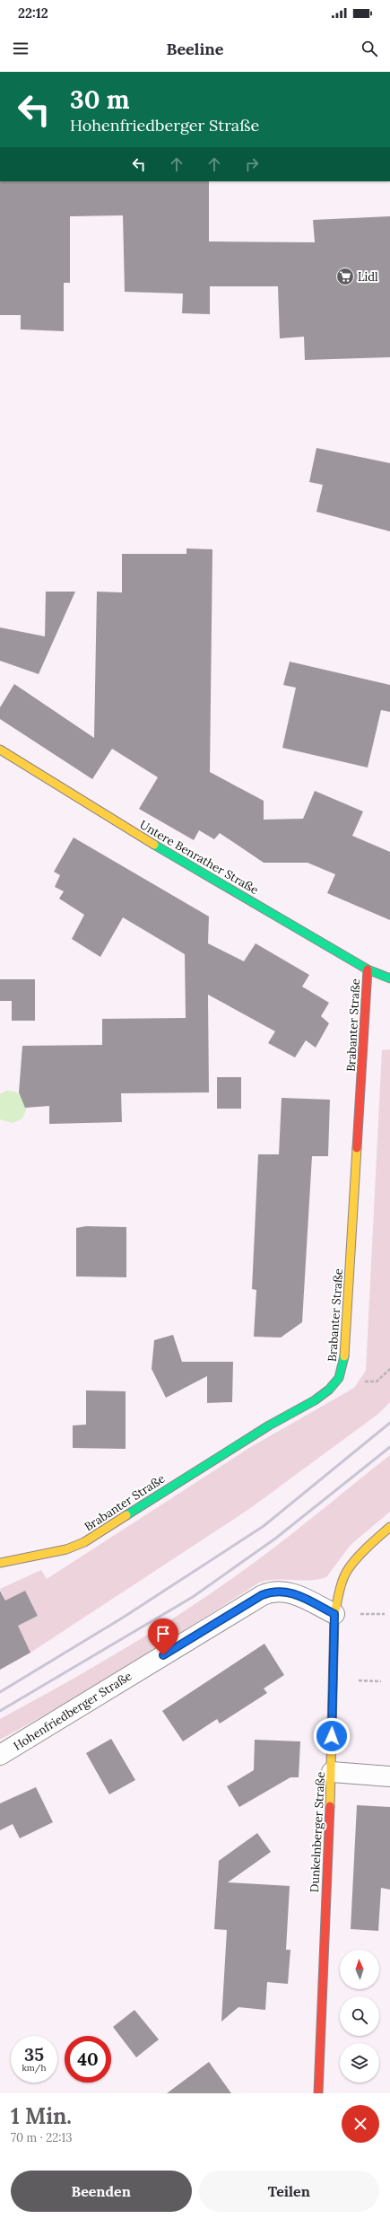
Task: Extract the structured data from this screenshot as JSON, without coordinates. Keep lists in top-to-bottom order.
{
  "streets": {
    "street": [
      "Untere Benrather Straße",
      "Brabanter Straße",
      "Hohenfriedberger Straße",
      "Dunkelnberger Straße"
    ]
  },
  "crossings": [
    ["Untere Benrather Straße", "Brabanter Straße"],
    ["Hohenfriedberger Straße", "Dunkelnberger Straße"]
  ],
  "places": {
    "supermarket": ["Lidl"]
  },
  "north": "top",
  "page": {
    "status": "22:12",
    "header": "Beeline",
    "turn": ["30 m", "Hohenfriedberger Straße"],
    "speed": "35 km/h",
    "limit": "40",
    "heading": ["1 Min.", "70 m · 22:13"],
    "buttons": ["Beenden", "Teilen"]
  }
}
